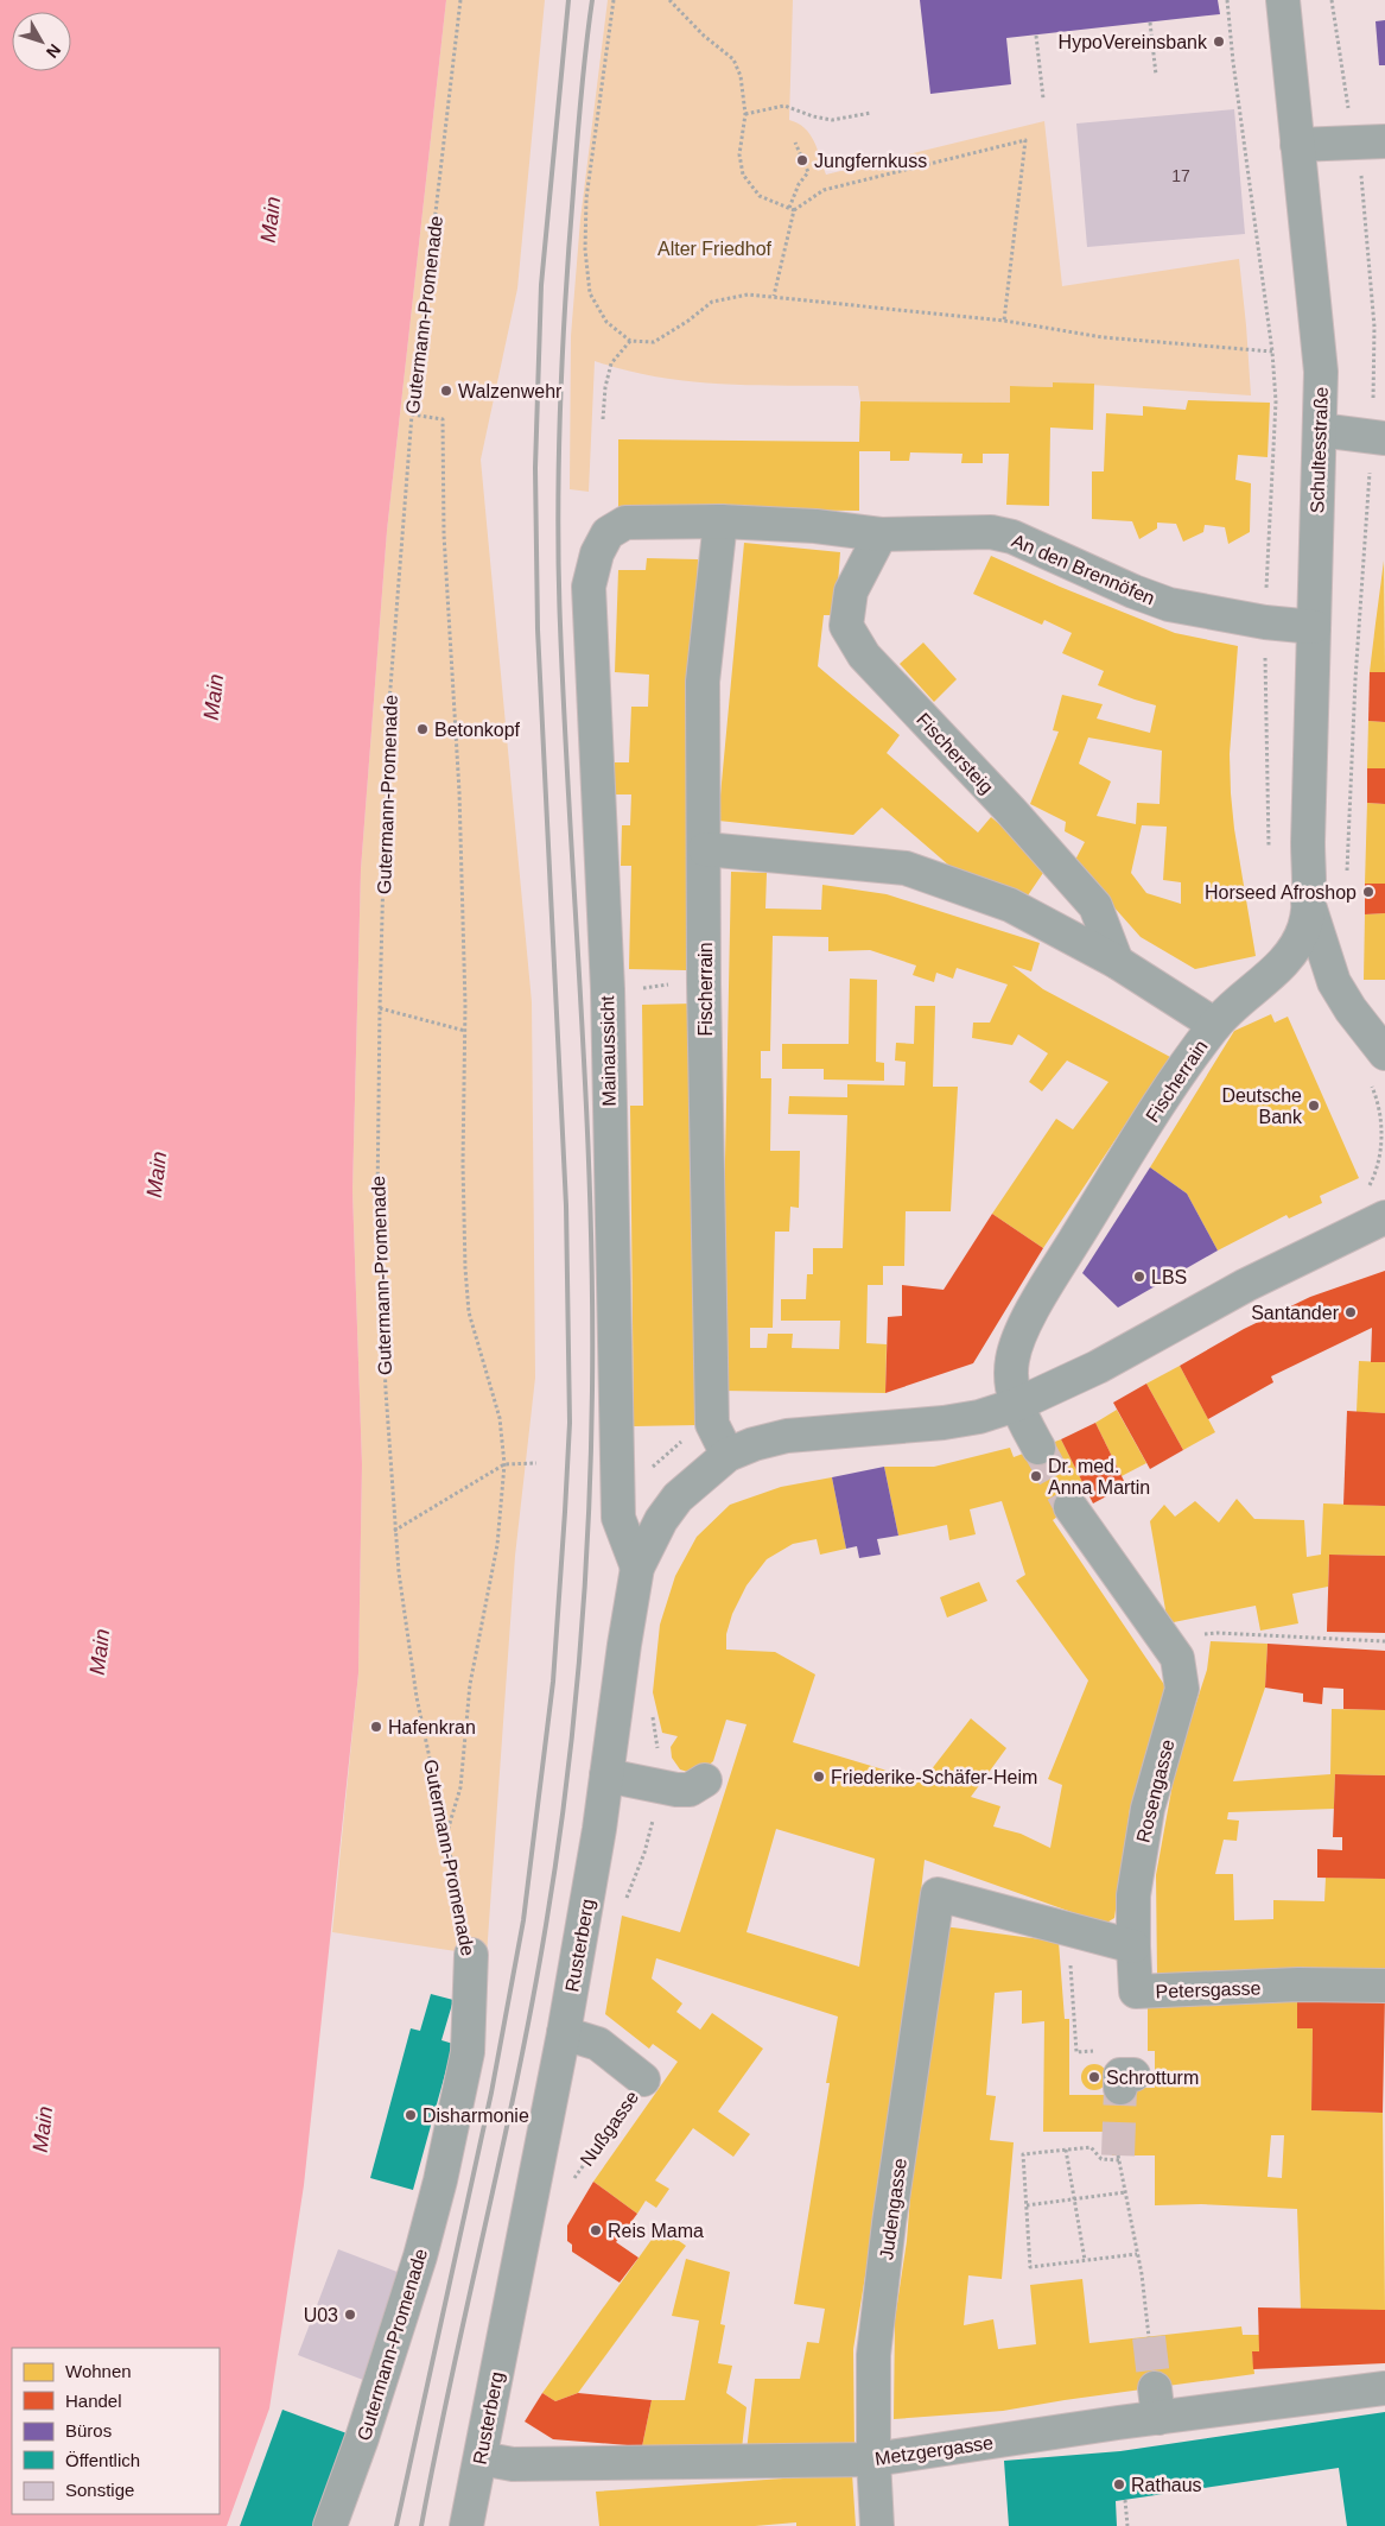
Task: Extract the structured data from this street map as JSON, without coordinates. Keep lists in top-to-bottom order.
{
  "streets": {
    "street": [
      "Gutermann-Promenade",
      "Schultesstraße",
      "An den Brennöfen",
      "Fischersteig",
      "Fischerrain",
      "Mainaussicht",
      "Rosengasse",
      "Rusterberg",
      "Petersgasse",
      "Nußgasse",
      "Judengasse",
      "Metzgergasse"
    ]
  },
  "crossings": [
    ["Schultesstraße", "An den Brennöfen"],
    ["Schultesstraße", "Fischerrain"],
    ["An den Brennöfen", "Fischersteig"],
    ["An den Brennöfen", "Fischerrain"],
    ["An den Brennöfen", "Mainaussicht"],
    ["Fischerrain", "Rusterberg"],
    ["Mainaussicht", "Rusterberg"],
    ["Rosengasse", "Petersgasse"],
    ["Rusterberg", "Nußgasse"],
    ["Rusterberg", "Metzgergasse"],
    ["Judengasse", "Metzgergasse"]
  ],
  "water": ["Main"],
  "parks": ["Alter Friedhof"],
  "places": [
    "HypoVereinsbank",
    "Jungfernkuss",
    "Walzenwehr",
    "Betonkopf",
    "Horseed Afroshop",
    "Deutsche Bank",
    "LBS",
    "Santander",
    "Dr. med. Anna Martin",
    "Hafenkran",
    "Friederike-Schäfer-Heim",
    "Schrotturm",
    "Disharmonie",
    "Reis Mama",
    "U03",
    "Rathaus"
  ],
  "house_numbers": ["17"],
  "legend": [
    "Wohnen",
    "Handel",
    "Büros",
    "Öffentlich",
    "Sonstige"
  ],
  "north": "bottom right"
}
